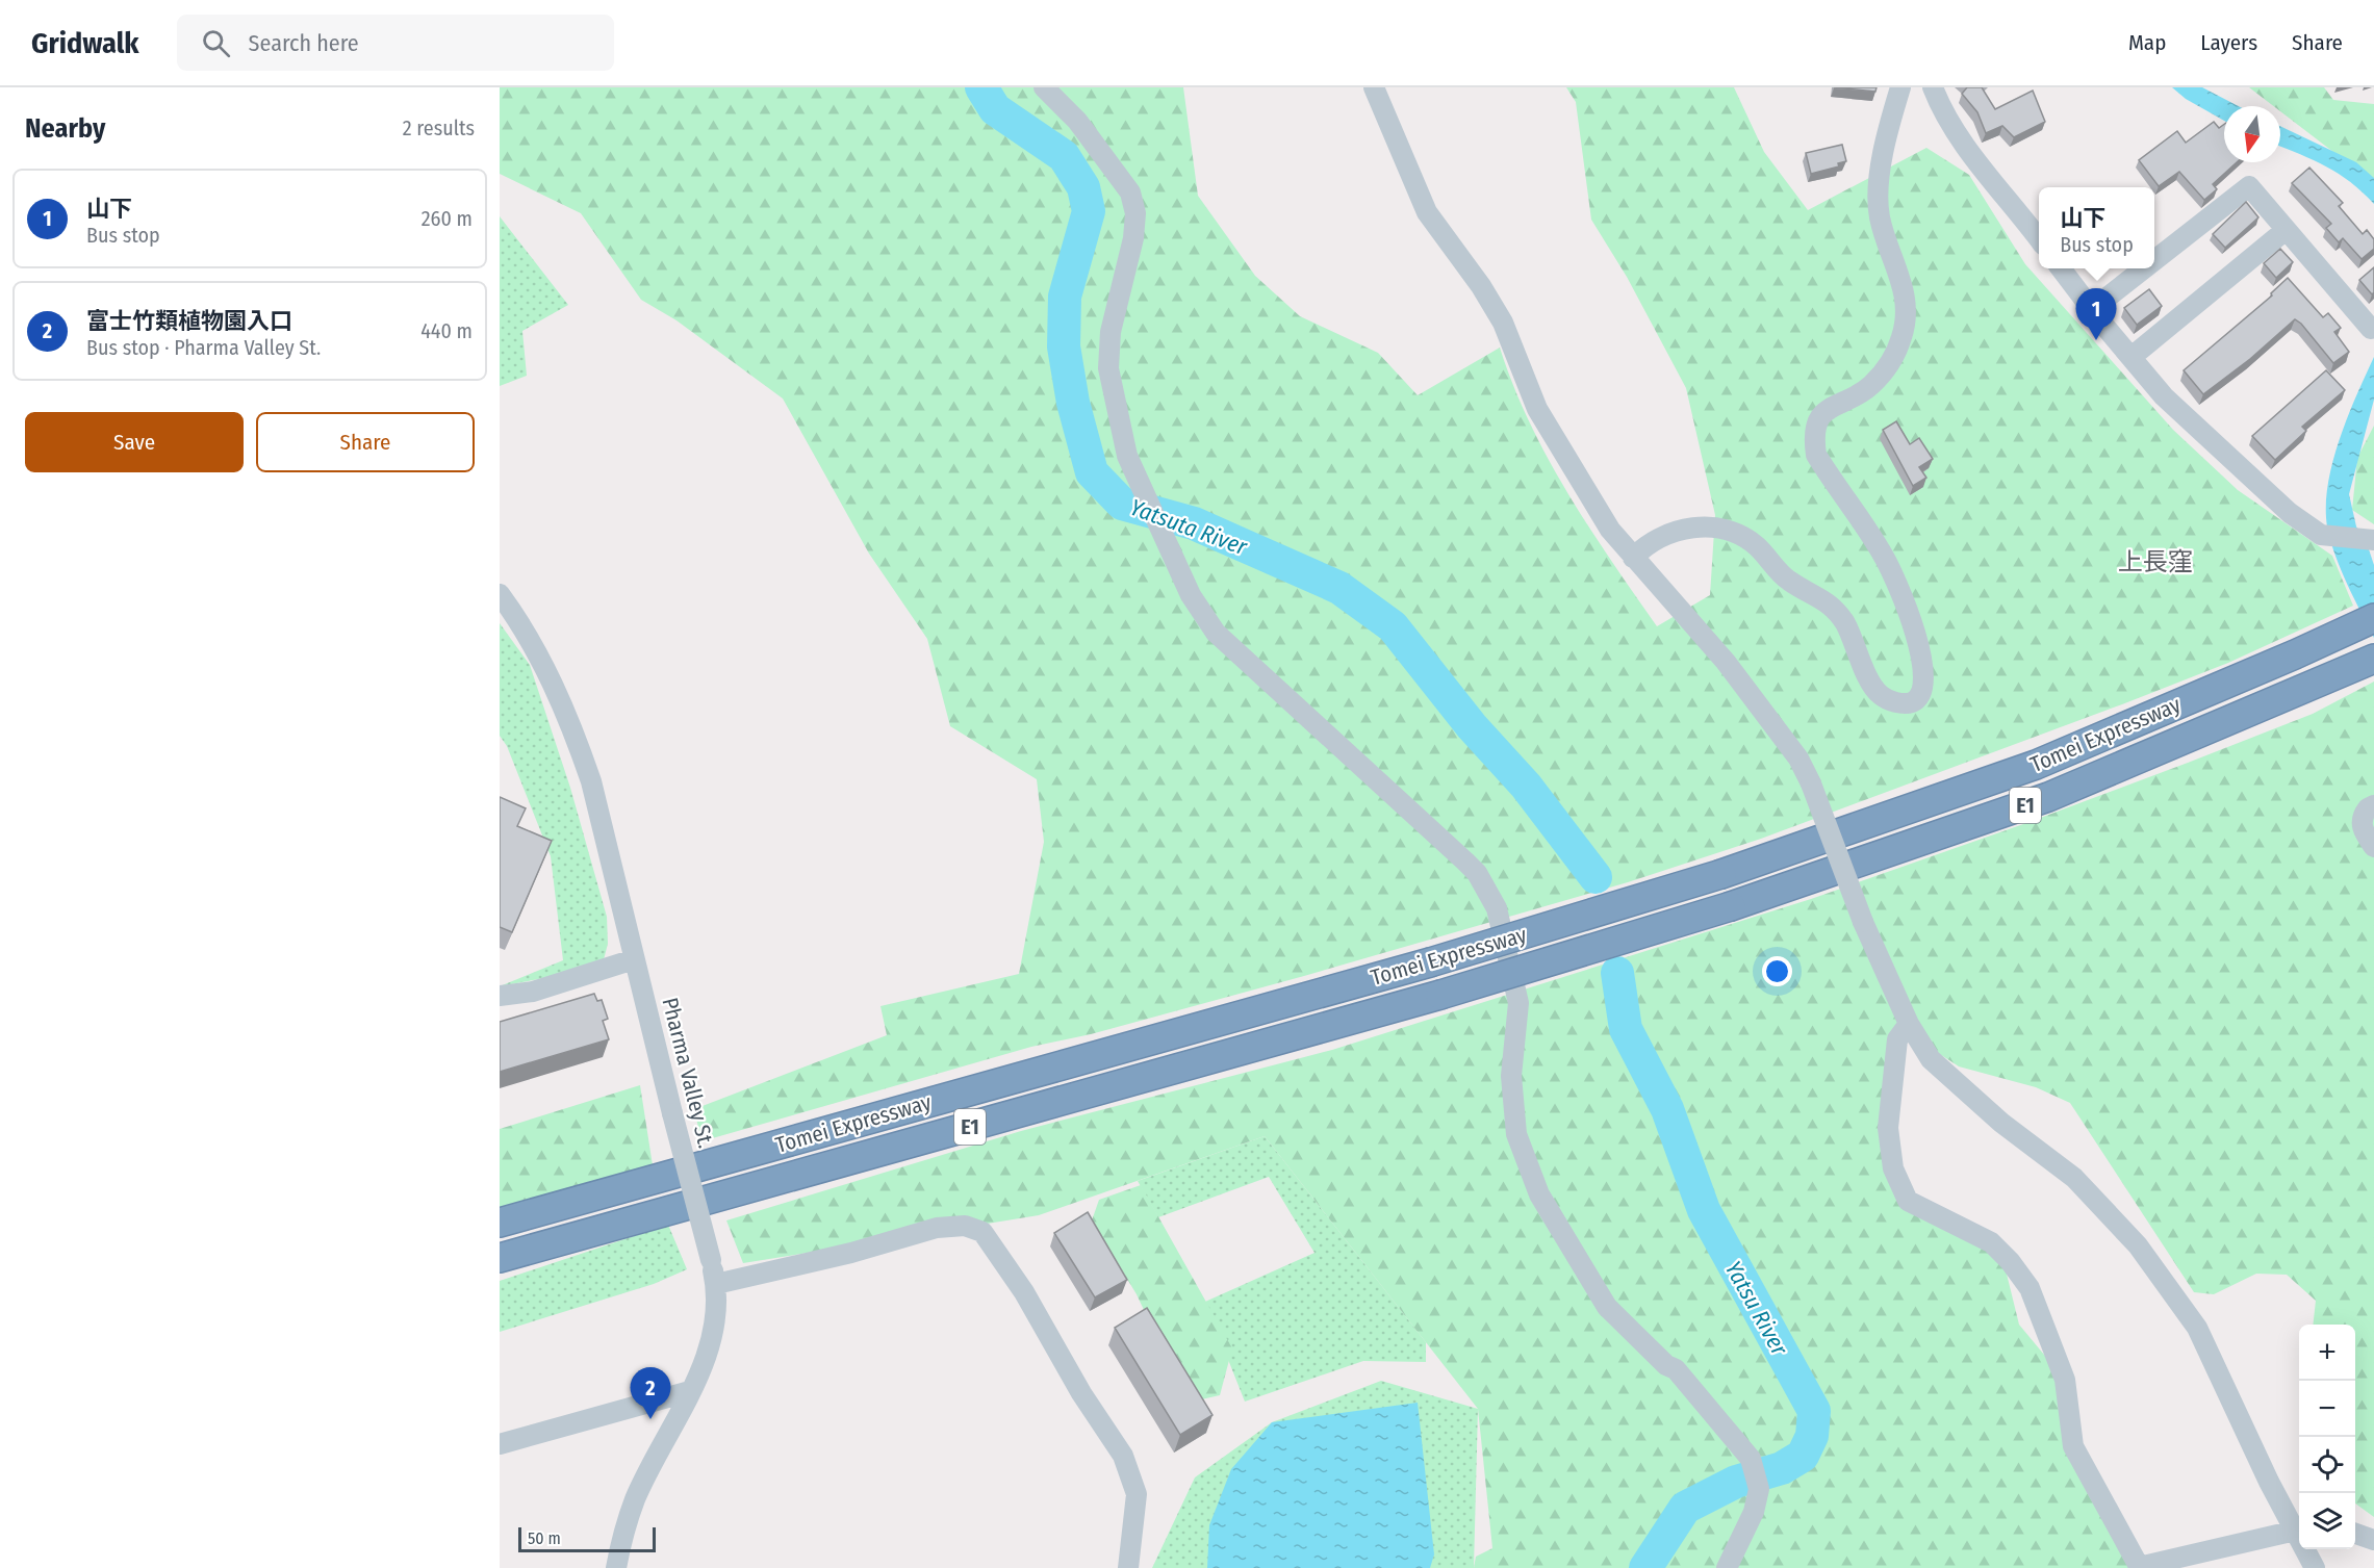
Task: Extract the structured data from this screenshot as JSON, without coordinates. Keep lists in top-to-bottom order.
{
  "streets": {
    "highway": ["Tomei Expressway", "E1"],
    "street": ["Pharma Valley St."]
  },
  "districts": ["上長窪"],
  "water": ["Yatsuta River", "Yatsu River"],
  "scale_bar": "50 m",
  "north": "bottom",
  "page": {
    "header": "Gridwalk",
    "search": "Search here",
    "nav": ["Map", "Layers", "Share"],
    "heading": ["Nearby", "2 results"],
    "list": [
      {
        "mark": "1",
        "name": "山下",
        "note": "Bus stop",
        "value": "260 m"
      },
      {
        "mark": "2",
        "name": "富士竹類植物園入口",
        "note": "Bus stop · Pharma Valley St.",
        "value": "440 m"
      }
    ],
    "popup": ["山下", "Bus stop"],
    "pins": ["1", "2"],
    "buttons": ["Save", "Share"],
    "map_buttons": ["+", "−"],
    "scale": "50 m"
  }
}
